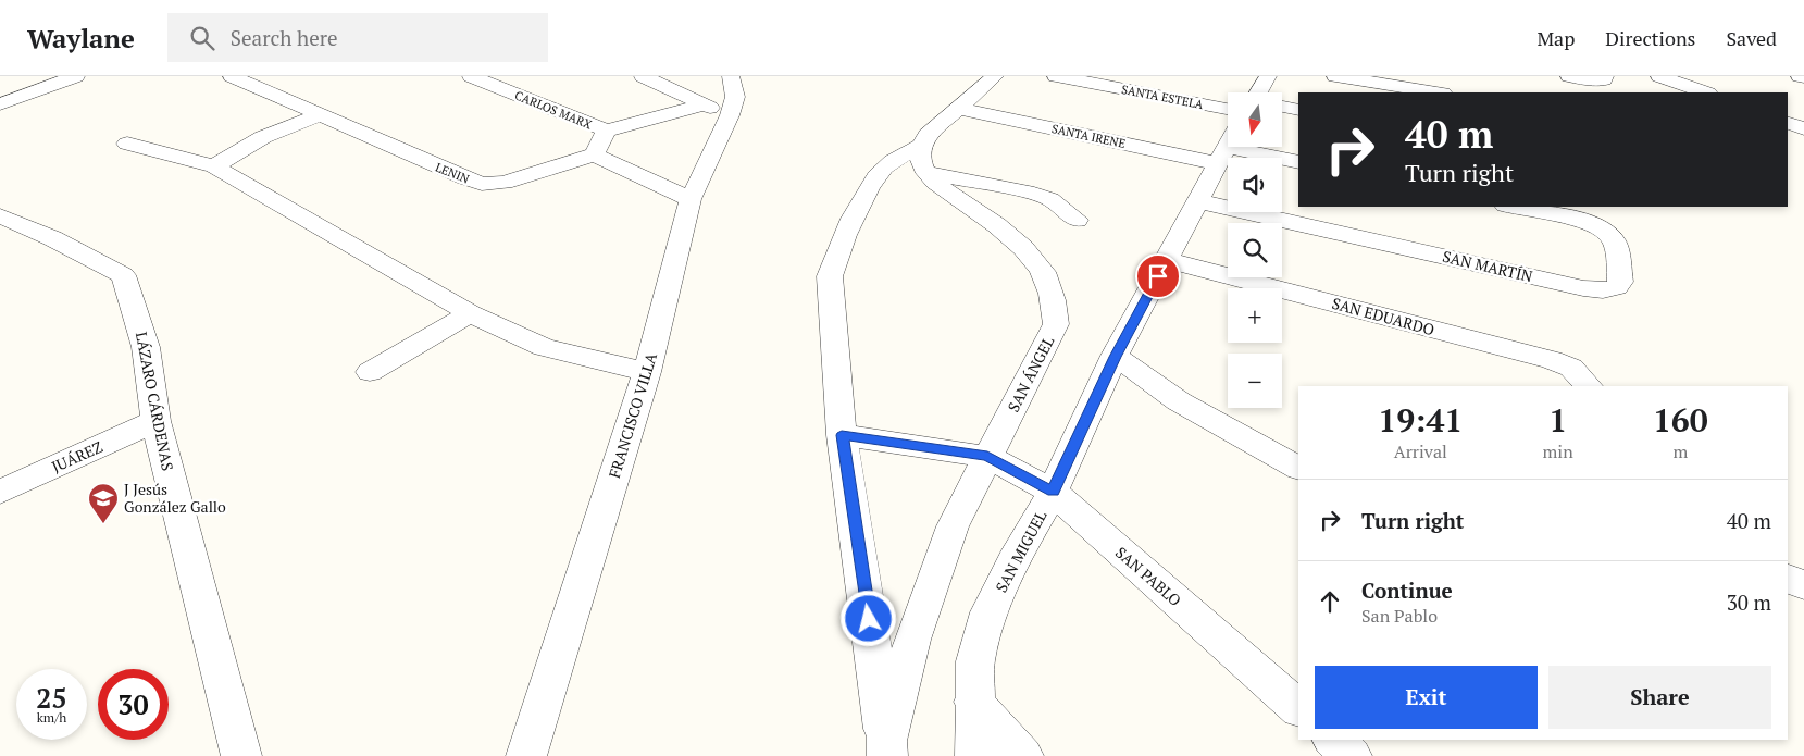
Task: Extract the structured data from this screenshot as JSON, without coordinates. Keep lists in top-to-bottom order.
{
  "streets": {
    "street": [
      "SANTA ESTELA",
      "CARLOS MARX",
      "SANTA IRENE",
      "LENIN",
      "SAN MARTÍN",
      "SAN EDUARDO",
      "SAN ÁNGEL",
      "LÁZARO CÁRDENAS",
      "FRANCISCO VILLA",
      "JUÁREZ",
      "SAN MIGUEL",
      "SAN PABLO"
    ]
  },
  "crossings": [
    ["SANTA IRENE", "SAN MIGUEL"],
    ["SAN MARTÍN", "SAN MIGUEL"],
    ["SAN EDUARDO", "SAN MIGUEL"],
    ["SAN ÁNGEL", "SAN PABLO"],
    ["LÁZARO CÁRDENAS", "JUÁREZ"],
    ["SAN MIGUEL", "SAN PABLO"]
  ],
  "places": {
    "school or university": ["J Jesús González Gallo"]
  },
  "north": "bottom",
  "page": {
    "header": "Waylane",
    "search": "Search here",
    "nav": ["Map", "Directions", "Saved"],
    "map_buttons": ["+", "−"],
    "turn": ["40 m", "Turn right"],
    "eta": [
      "19:41",
      "Arrival",
      "1",
      "min",
      "160",
      "m"
    ],
    "list": [
      {
        "name": "Turn right",
        "value": "40 m"
      },
      {
        "name": "Continue",
        "note": "San Pablo",
        "value": "30 m"
      }
    ],
    "buttons": ["Exit", "Share"],
    "speed": "25 km/h",
    "limit": "30"
  }
}
